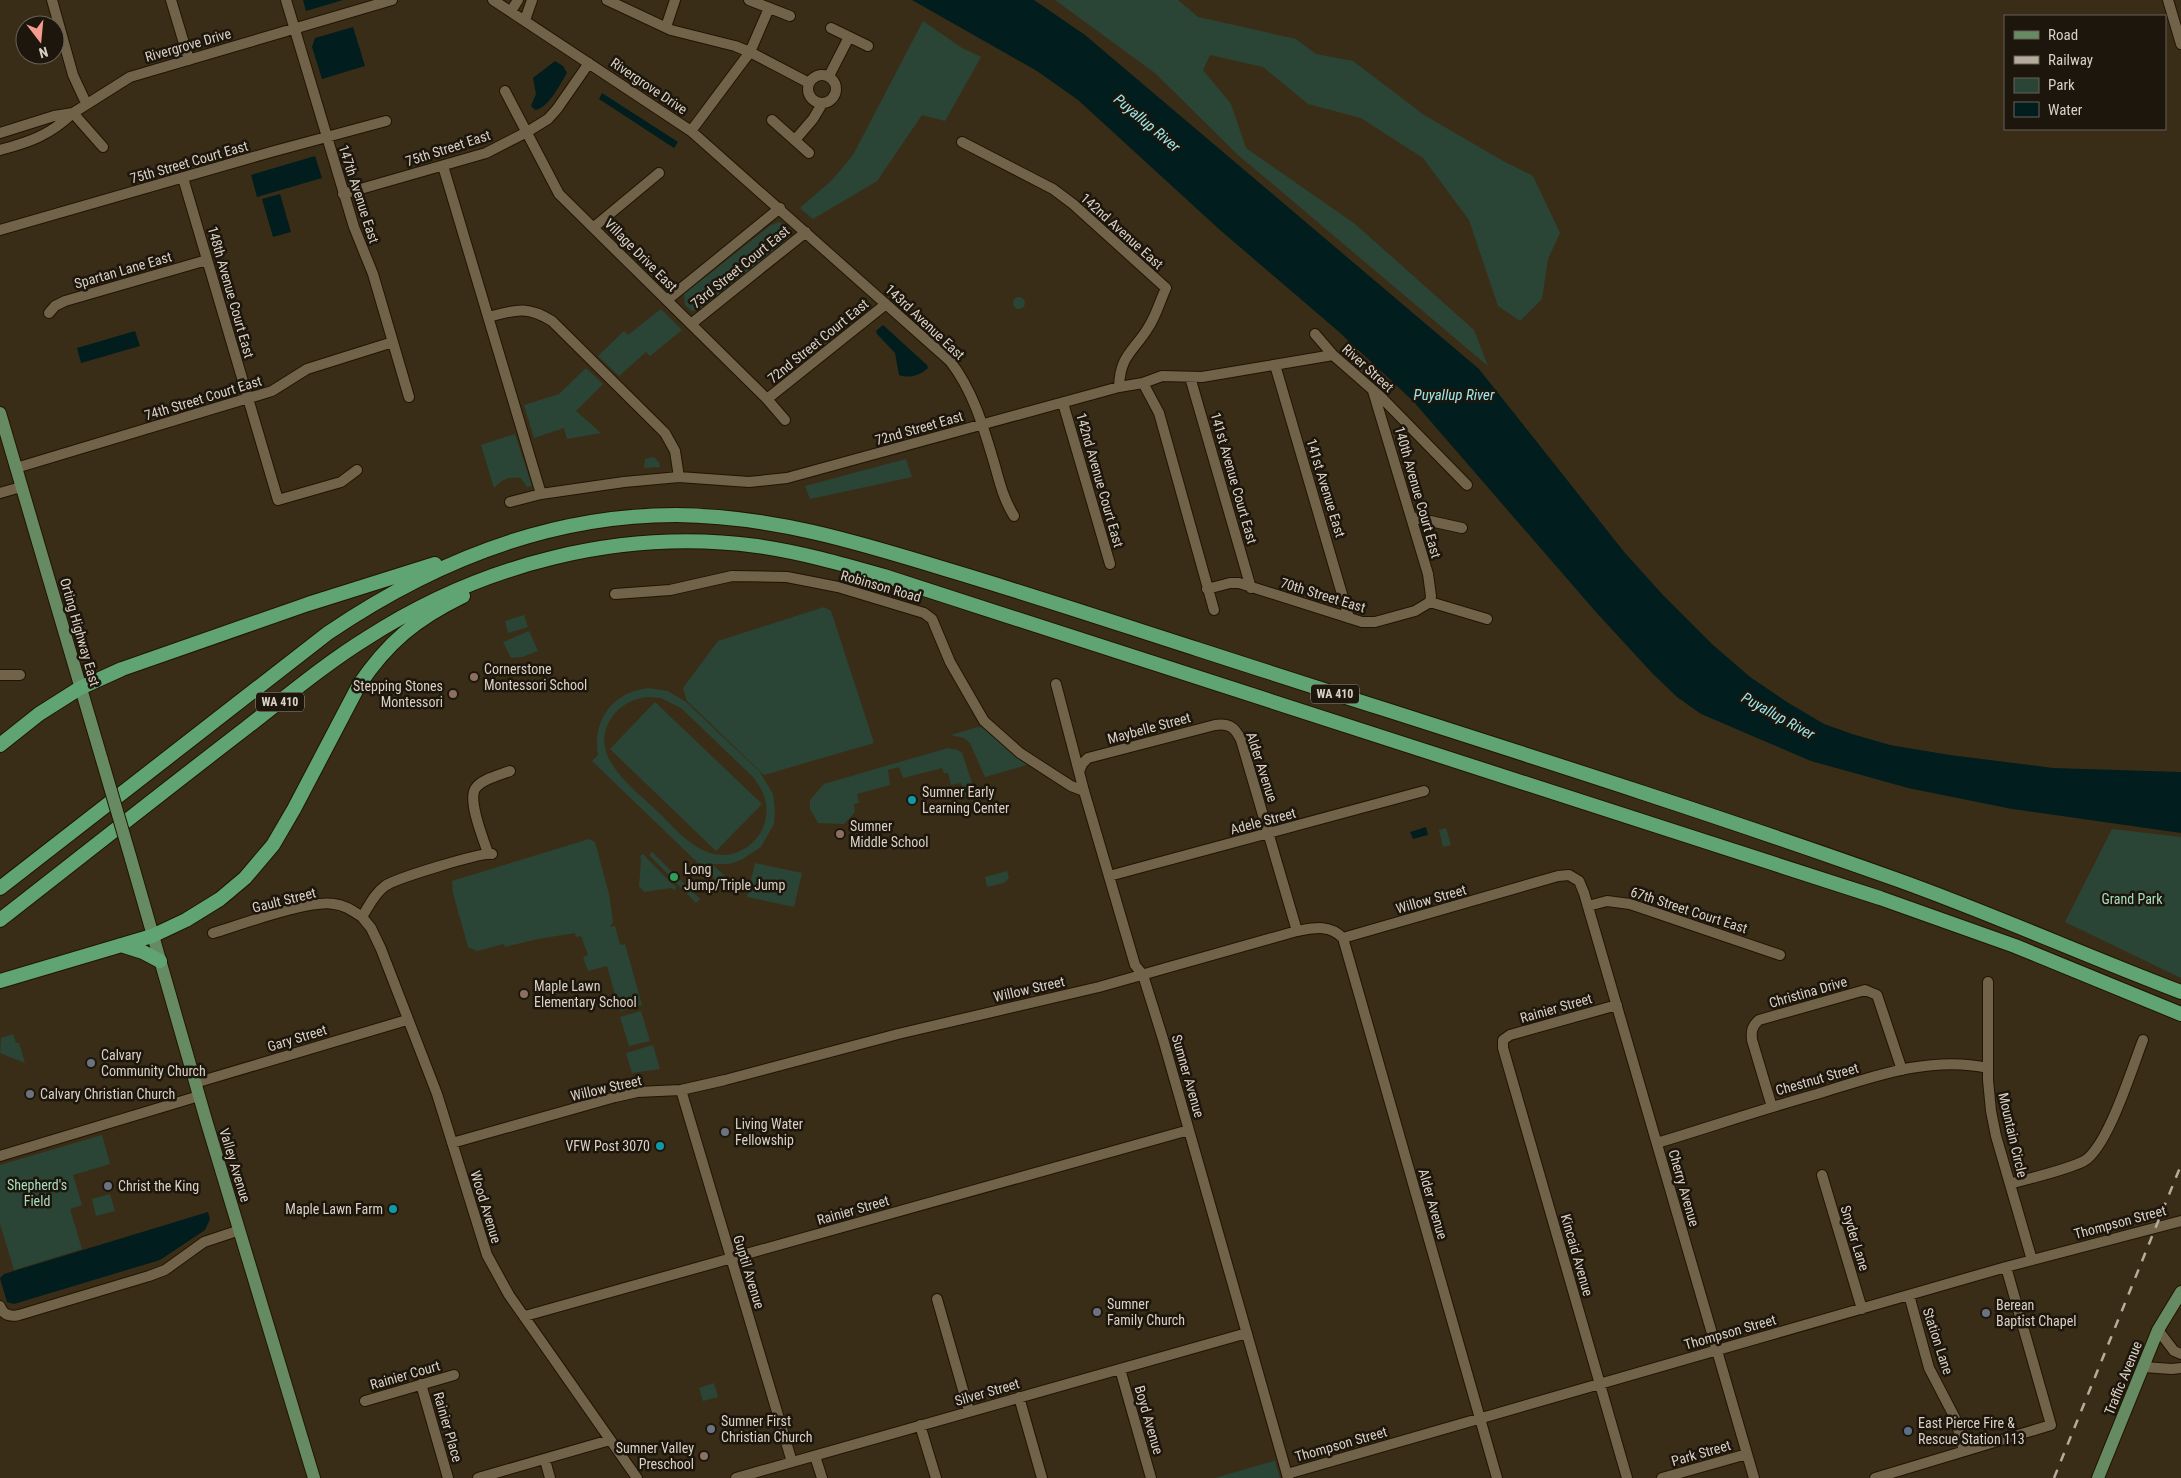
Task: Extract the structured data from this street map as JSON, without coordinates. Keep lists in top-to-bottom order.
{
  "streets": {
    "highway": ["WA 410"],
    "main road": ["Orting Highway East", "Valley Avenue", "Traffic Avenue"],
    "street": [
      "Rivergrove Drive",
      "75th Street East",
      "75th Street Court East",
      "147th Avenue East",
      "142nd Avenue East",
      "Village Drive East",
      "73rd Street Court East",
      "Spartan Lane East",
      "148th Avenue Court East",
      "143rd Avenue East",
      "72nd Street Court East",
      "River Street",
      "74th Street Court East",
      "72nd Street East",
      "141st Avenue Court East",
      "142nd Avenue Court East",
      "141st Avenue East",
      "140th Avenue Court East",
      "Robinson Road",
      "70th Street East",
      "Maybelle Street",
      "Alder Avenue",
      "Adele Street",
      "Willow Street",
      "Gault Street",
      "67th Street Court East",
      "Christina Drive",
      "Rainier Street",
      "Gary Street",
      "Sumner Avenue",
      "Chestnut Street",
      "Mountain Circle",
      "Cherry Avenue",
      "Wood Avenue",
      "Thompson Street",
      "Snyder Lane",
      "Kincaid Avenue",
      "Guptil Avenue",
      "Station Lane",
      "Rainier Court",
      "Silver Street",
      "Boyd Avenue",
      "Rainier Place",
      "Park Street"
    ]
  },
  "crossings": [
    ["Rivergrove Drive", "75th Street East"],
    ["Rivergrove Drive", "147th Avenue East"],
    ["Rivergrove Drive", "73rd Street Court East"],
    ["Rivergrove Drive", "143rd Avenue East"],
    ["75th Street East", "147th Avenue East"],
    ["75th Street East", "Village Drive East"],
    ["75th Street Court East", "147th Avenue East"],
    ["75th Street Court East", "148th Avenue Court East"],
    ["147th Avenue East", "74th Street Court East"],
    ["142nd Avenue East", "72nd Street East"],
    ["Village Drive East", "73rd Street Court East"],
    ["Village Drive East", "72nd Street Court East"],
    ["73rd Street Court East", "143rd Avenue East"],
    ["Spartan Lane East", "148th Avenue Court East"],
    ["148th Avenue Court East", "74th Street Court East"],
    ["143rd Avenue East", "72nd Street Court East"],
    ["143rd Avenue East", "72nd Street East"],
    ["River Street", "72nd Street East"],
    ["River Street", "140th Avenue Court East"],
    ["74th Street Court East", "Orting Highway East"],
    ["72nd Street East", "141st Avenue Court East"],
    ["72nd Street East", "142nd Avenue Court East"],
    ["72nd Street East", "141st Avenue East"],
    ["141st Avenue Court East", "70th Street East"],
    ["141st Avenue East", "70th Street East"],
    ["140th Avenue Court East", "70th Street East"],
    ["Robinson Road", "Sumner Avenue"],
    ["Orting Highway East", "Valley Avenue"],
    ["Maybelle Street", "Alder Avenue"],
    ["Maybelle Street", "Sumner Avenue"],
    ["Alder Avenue", "Adele Street"],
    ["Alder Avenue", "Willow Street"],
    ["Alder Avenue", "Thompson Street"],
    ["Adele Street", "Sumner Avenue"],
    ["Willow Street", "67th Street Court East"],
    ["Willow Street", "Sumner Avenue"],
    ["Willow Street", "Cherry Avenue"],
    ["Willow Street", "Wood Avenue"],
    ["Willow Street", "Guptil Avenue"],
    ["Gault Street", "Wood Avenue"],
    ["67th Street Court East", "Cherry Avenue"],
    ["Christina Drive", "Chestnut Street"],
    ["Rainier Street", "Sumner Avenue"],
    ["Rainier Street", "Cherry Avenue"],
    ["Rainier Street", "Wood Avenue"],
    ["Rainier Street", "Kincaid Avenue"],
    ["Rainier Street", "Guptil Avenue"],
    ["Gary Street", "Valley Avenue"],
    ["Gary Street", "Wood Avenue"],
    ["Sumner Avenue", "Thompson Street"],
    ["Sumner Avenue", "Silver Street"],
    ["Chestnut Street", "Mountain Circle"],
    ["Chestnut Street", "Cherry Avenue"],
    ["Mountain Circle", "Thompson Street"],
    ["Cherry Avenue", "Thompson Street"],
    ["Cherry Avenue", "Park Street"],
    ["Thompson Street", "Snyder Lane"],
    ["Thompson Street", "Kincaid Avenue"],
    ["Thompson Street", "Station Lane"],
    ["Guptil Avenue", "Silver Street"],
    ["Rainier Court", "Rainier Place"],
    ["Silver Street", "Boyd Avenue"]
  ],
  "water": ["Puyallup River"],
  "parks": ["Grand Park", "Shepherd's Field"],
  "places": [
    "Cornerstone Montessori School",
    "Stepping Stones Montessori",
    "Sumner Early Learning Center",
    "Sumner Middle School",
    "Long Jump/Triple Jump",
    "Maple Lawn Elementary School",
    "Calvary Community Church",
    "Calvary Christian Church",
    "Living Water Fellowship",
    "VFW Post 3070",
    "Christ the King",
    "Maple Lawn Farm",
    "Sumner Family Church",
    "Berean Baptist Chapel",
    "Sumner First Christian Church",
    "East Pierce Fire & Rescue Station 113",
    "Sumner Valley Preschool"
  ],
  "legend": [
    "Road",
    "Railway",
    "Park",
    "Water"
  ],
  "north": "bottom"
}
